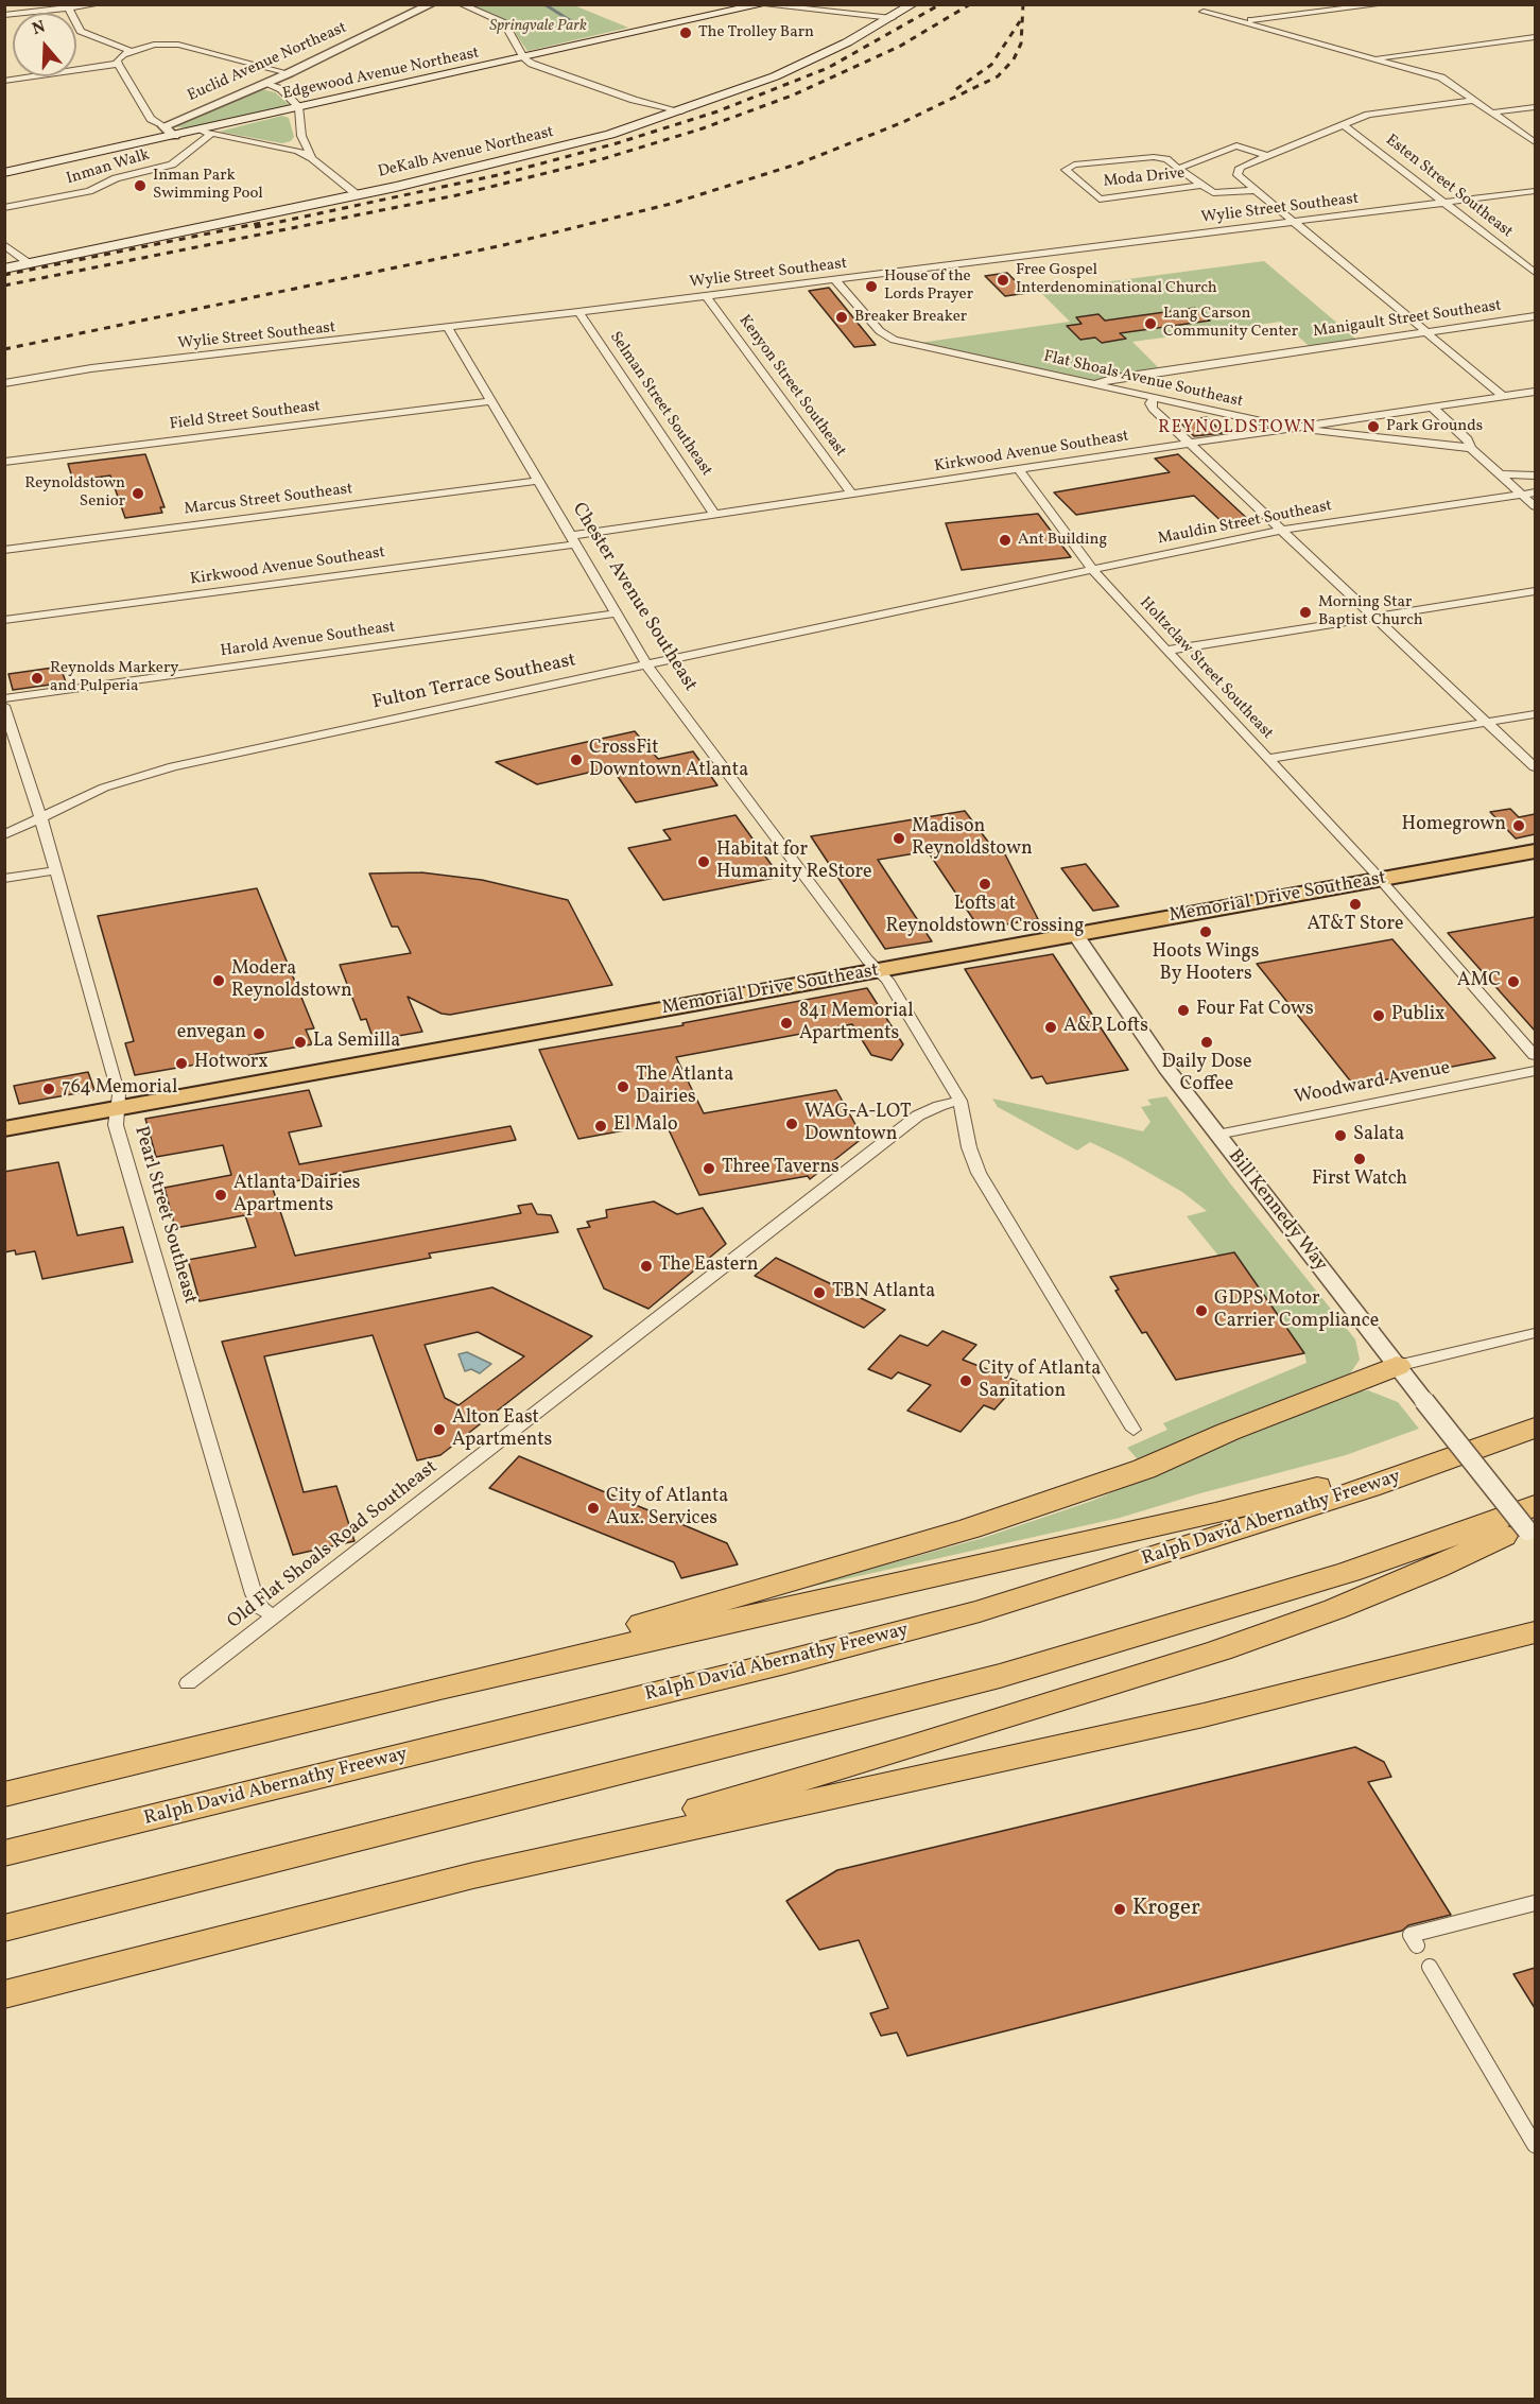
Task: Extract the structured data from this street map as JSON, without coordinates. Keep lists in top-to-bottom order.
{
  "streets": {
    "highway": ["Ralph David Abernathy Freeway"],
    "main road": ["Edgewood Avenue Northeast", "DeKalb Avenue Northeast", "Memorial Drive Southeast"],
    "street": [
      "Euclid Avenue Northeast",
      "Inman Walk",
      "Moda Drive",
      "Esten Street Southeast",
      "Wylie Street Southeast",
      "Manigault Street Southeast",
      "Flat Shoals Avenue Southeast",
      "Kenyon Street Southeast",
      "Selman Street Southeast",
      "Field Street Southeast",
      "Kirkwood Avenue Southeast",
      "Marcus Street Southeast",
      "Mauldin Street Southeast",
      "Chester Avenue Southeast",
      "Harold Avenue Southeast",
      "Holtzclaw Street Southeast",
      "Fulton Terrace Southeast",
      "Woodward Avenue",
      "Bill Kennedy Way",
      "Pearl Street Southeast",
      "Old Flat Shoals Road Southeast"
    ]
  },
  "crossings": [
    ["Edgewood Avenue Northeast", "Inman Walk"],
    ["Esten Street Southeast", "Wylie Street Southeast"],
    ["Wylie Street Southeast", "Flat Shoals Avenue Southeast"],
    ["Wylie Street Southeast", "Kenyon Street Southeast"],
    ["Wylie Street Southeast", "Selman Street Southeast"],
    ["Wylie Street Southeast", "Chester Avenue Southeast"],
    ["Manigault Street Southeast", "Flat Shoals Avenue Southeast"],
    ["Flat Shoals Avenue Southeast", "Kirkwood Avenue Southeast"],
    ["Kenyon Street Southeast", "Kirkwood Avenue Southeast"],
    ["Selman Street Southeast", "Kirkwood Avenue Southeast"],
    ["Field Street Southeast", "Chester Avenue Southeast"],
    ["Kirkwood Avenue Southeast", "Chester Avenue Southeast"],
    ["Kirkwood Avenue Southeast", "Holtzclaw Street Southeast"],
    ["Marcus Street Southeast", "Chester Avenue Southeast"],
    ["Mauldin Street Southeast", "Holtzclaw Street Southeast"],
    ["Mauldin Street Southeast", "Fulton Terrace Southeast"],
    ["Chester Avenue Southeast", "Harold Avenue Southeast"],
    ["Chester Avenue Southeast", "Fulton Terrace Southeast"],
    ["Chester Avenue Southeast", "Memorial Drive Southeast"],
    ["Chester Avenue Southeast", "Old Flat Shoals Road Southeast"],
    ["Holtzclaw Street Southeast", "Memorial Drive Southeast"],
    ["Fulton Terrace Southeast", "Pearl Street Southeast"],
    ["Memorial Drive Southeast", "Bill Kennedy Way"],
    ["Memorial Drive Southeast", "Pearl Street Southeast"],
    ["Woodward Avenue", "Bill Kennedy Way"],
    ["Pearl Street Southeast", "Old Flat Shoals Road Southeast"]
  ],
  "districts": ["REYNOLDSTOWN"],
  "parks": ["Springvale Park"],
  "places": [
    "The Trolley Barn",
    "Inman Park Swimming Pool",
    "Free Gospel Interdenominational Church",
    "House of the Lords Prayer",
    "Breaker Breaker",
    "Lang Carson Community Center",
    "Park Grounds",
    "Reynoldstown Senior",
    "Ant Building",
    "Morning Star Baptist Church",
    "Reynolds Markery and Pulperia",
    "CrossFit Downtown Atlanta",
    "Homegrown",
    "Madison Reynoldstown",
    "Habitat for Humanity ReStore",
    "Lofts at Reynoldstown Crossing",
    "AT&T Store",
    "Hoots Wings By Hooters",
    "Modera Reynoldstown",
    "AMC",
    "Four Fat Cows",
    "Publix",
    "841 Memorial Apartments",
    "A&P Lofts",
    "envegan",
    "La Semilla",
    "Daily Dose Coffee",
    "Hotworx",
    "The Atlanta Dairies",
    "764 Memorial",
    "WAG-A-LOT Downtown",
    "El Malo",
    "Salata",
    "First Watch",
    "Three Taverns",
    "Atlanta Dairies Apartments",
    "The Eastern",
    "TBN Atlanta",
    "GDPS Motor Carrier Compliance",
    "City of Atlanta Sanitation",
    "Alton East Apartments",
    "City of Atlanta Aux. Services",
    "Kroger"
  ],
  "north": "top"
}
